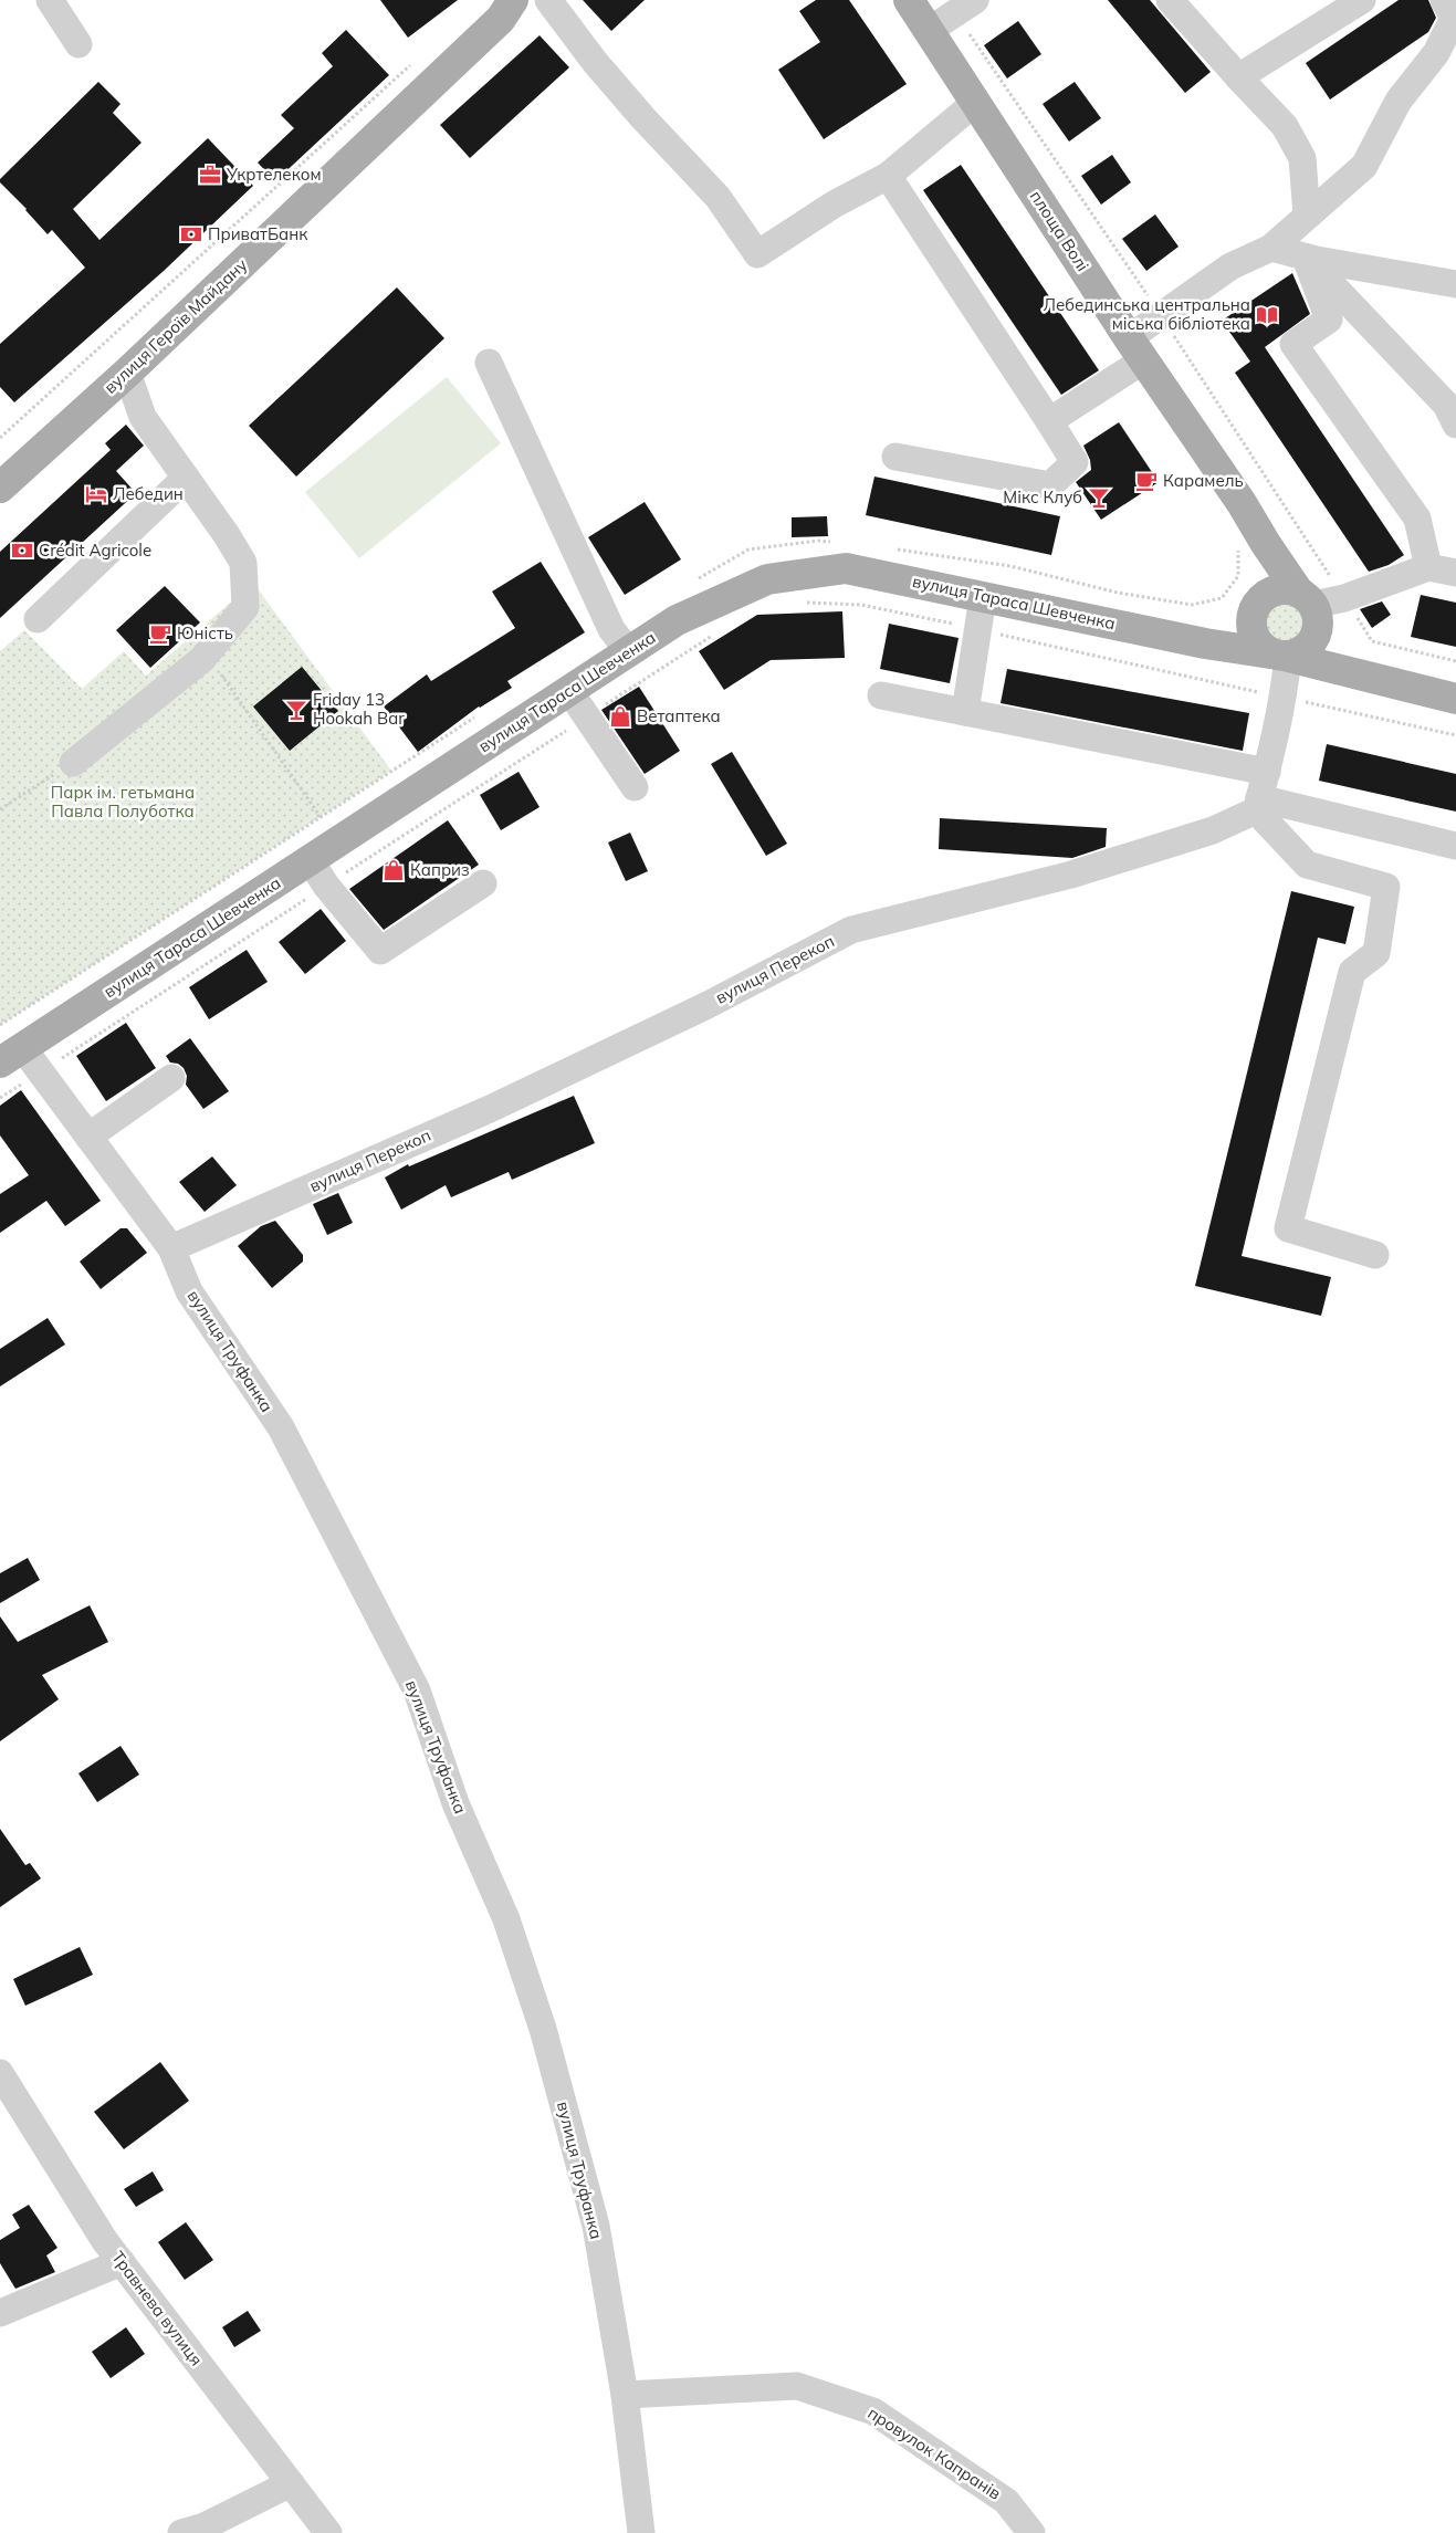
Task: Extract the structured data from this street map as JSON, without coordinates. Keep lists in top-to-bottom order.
{
  "streets": {
    "main road": ["площа Волі", "вулиця Героїв Майдану", "вулиця Тараса Шевченка"],
    "street": [
      "вулиця Перекоп",
      "вулиця Труфанка",
      "Травнева вулиця",
      "провулок Капранів"
    ]
  },
  "crossings": [
    ["площа Волі", "вулиця Тараса Шевченка"],
    ["вулиця Тараса Шевченка", "вулиця Труфанка"],
    ["вулиця Перекоп", "вулиця Труфанка"],
    ["вулиця Труфанка", "провулок Капранів"]
  ],
  "parks": ["Парк ім. гетьмана Павла Полуботка"],
  "places": {
    "office": ["Укртелеком"],
    "bank": ["ПриватБанк", "Crédit Agricole"],
    "library": ["Лебединська центральна міська бібліотека"],
    "cafe": ["Карамель", "Юність"],
    "hotel": ["Лебедин"],
    "bar": ["Мікс Клуб", "Friday 13 Hookah Bar"],
    "shop": ["Ветаптека", "Каприз"]
  }
}
